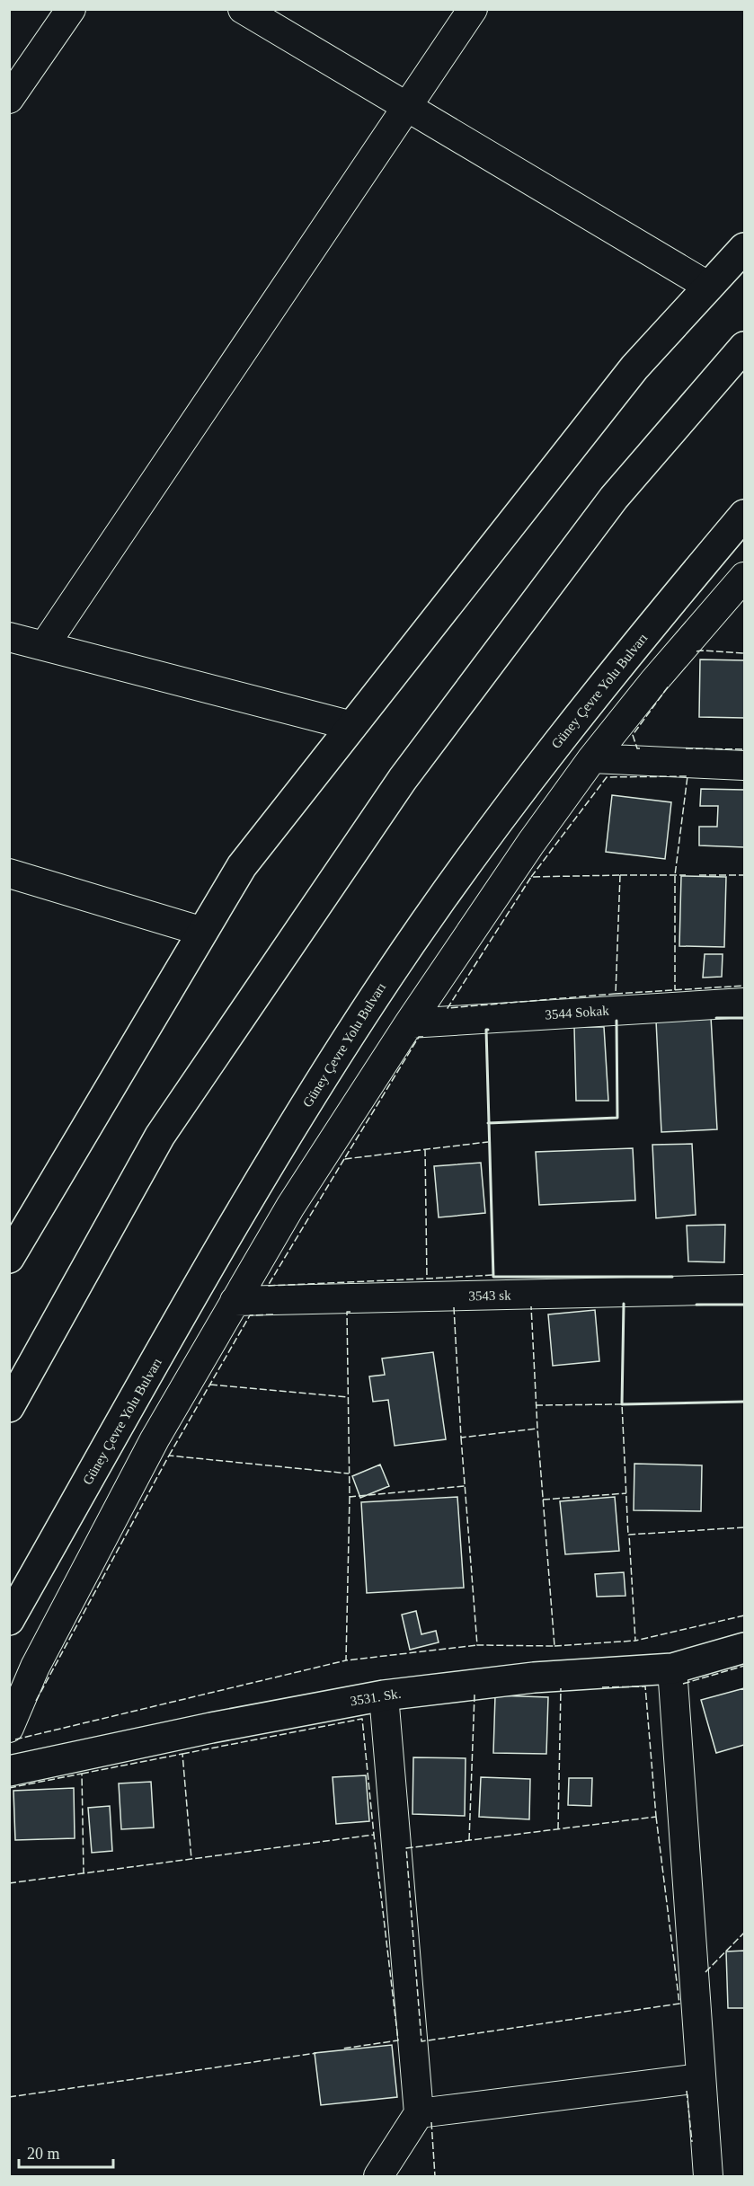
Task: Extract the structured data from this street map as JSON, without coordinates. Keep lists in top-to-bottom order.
{
  "streets": {
    "main road": ["Güney Çevre Yolu Bulvarı", "3531. Sk."],
    "street": ["3544 Sokak", "3543 sk"]
  },
  "scale_bar": "20 m"
}
